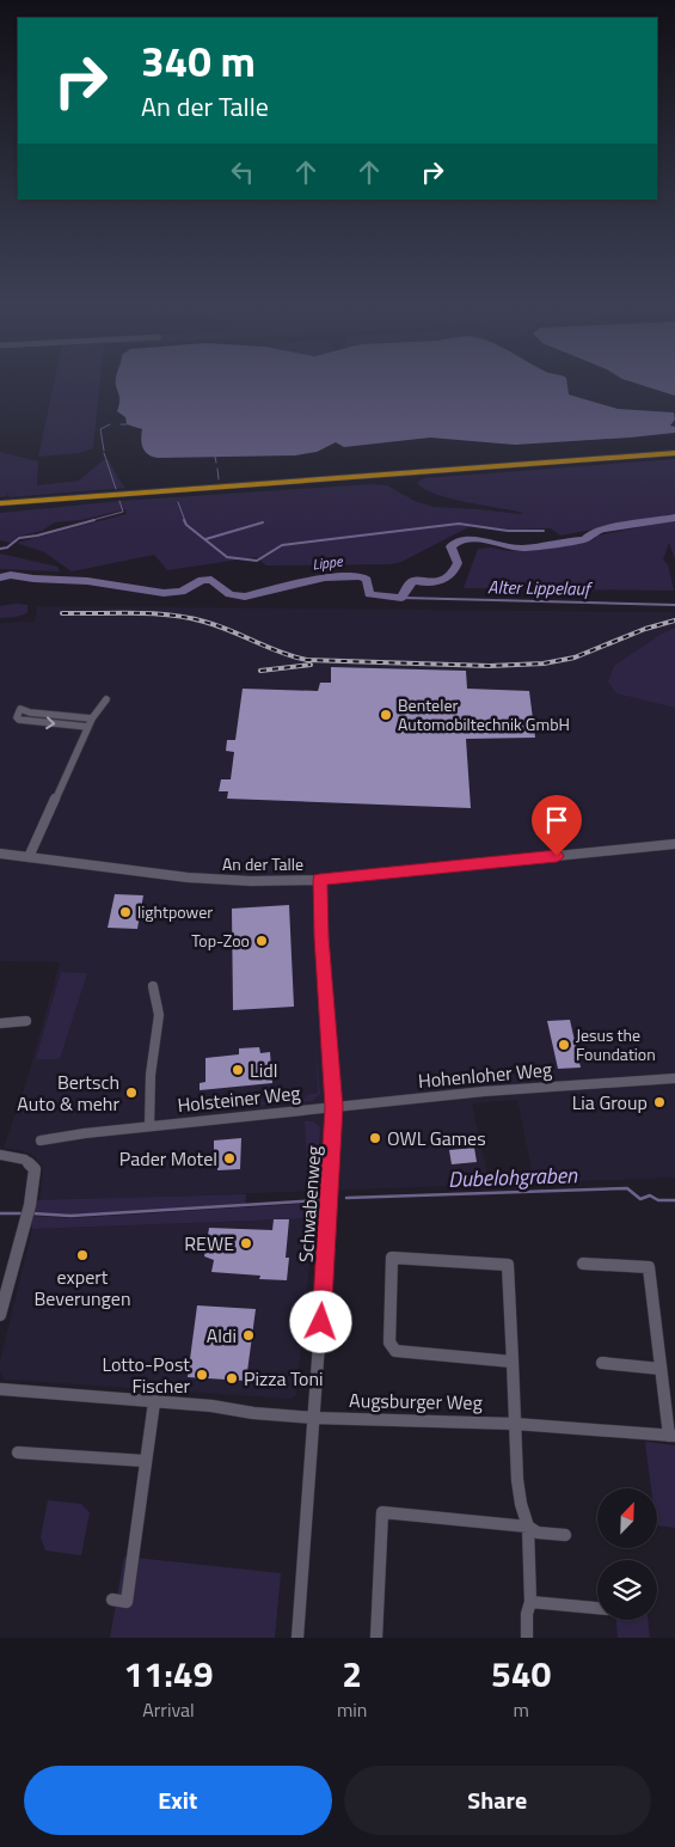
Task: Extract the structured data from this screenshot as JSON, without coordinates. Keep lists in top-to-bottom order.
{
  "streets": {
    "street": [
      "An der Talle",
      "Hohenloher Weg",
      "Holsteiner Weg",
      "Schwabenweg",
      "Augsburger Weg"
    ]
  },
  "crossings": [
    ["An der Talle", "Schwabenweg"],
    ["Hohenloher Weg", "Holsteiner Weg"],
    ["Hohenloher Weg", "Schwabenweg"],
    ["Holsteiner Weg", "Schwabenweg"],
    ["Schwabenweg", "Augsburger Weg"]
  ],
  "water": ["Lippe", "Alter Lippelauf", "Dubelohgraben"],
  "places": [
    "Benteler Automobiltechnik GmbH",
    "lightpower",
    "Top-Zoo",
    "Jesus the Foundation",
    "Lidl",
    "Bertsch Auto & mehr",
    "Lia Group",
    "OWL Games",
    "Pader Motel",
    "REWE",
    "expert Beverungen",
    "Aldi",
    "Lotto-Post Fischer",
    "Pizza Toni"
  ],
  "north": "top right",
  "page": {
    "turn": ["340 m", "An der Talle"],
    "eta": [
      "11:49",
      "Arrival",
      "2",
      "min",
      "540",
      "m"
    ],
    "buttons": ["Exit", "Share"]
  }
}
